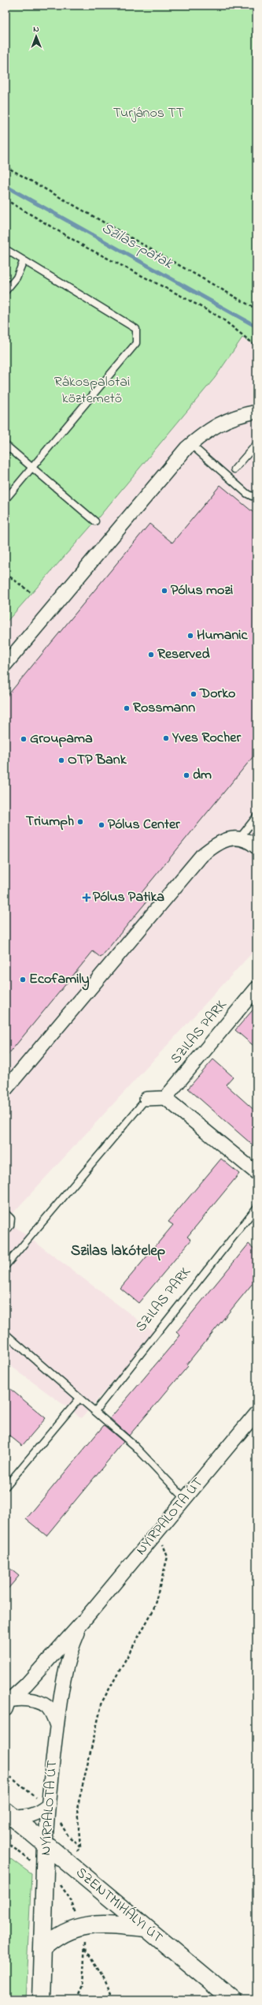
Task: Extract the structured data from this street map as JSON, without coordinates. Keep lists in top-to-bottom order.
{
  "streets": {
    "main road": ["NYÍRPALOTA ÚT", "SZENTMIHÁLYI ÚT"],
    "street": ["SZILAS PARK"]
  },
  "crossings": [
    ["NYÍRPALOTA ÚT", "SZENTMIHÁLYI ÚT"]
  ],
  "districts": ["Szilas lakótelep"],
  "water": ["Szilas-patak"],
  "parks": ["Turjános TT", "Rákospalotai köztemető"],
  "places": {
    "other": [
      "Pólus mozi",
      "Humanic",
      "Reserved",
      "Dorko",
      "Rossmann",
      "Yves Rocher",
      "Groupama",
      "OTP Bank",
      "dm",
      "Triumph",
      "Pólus Center",
      "Ecofamily"
    ],
    "health": ["Pólus Patika"]
  },
  "north": "top"
}
